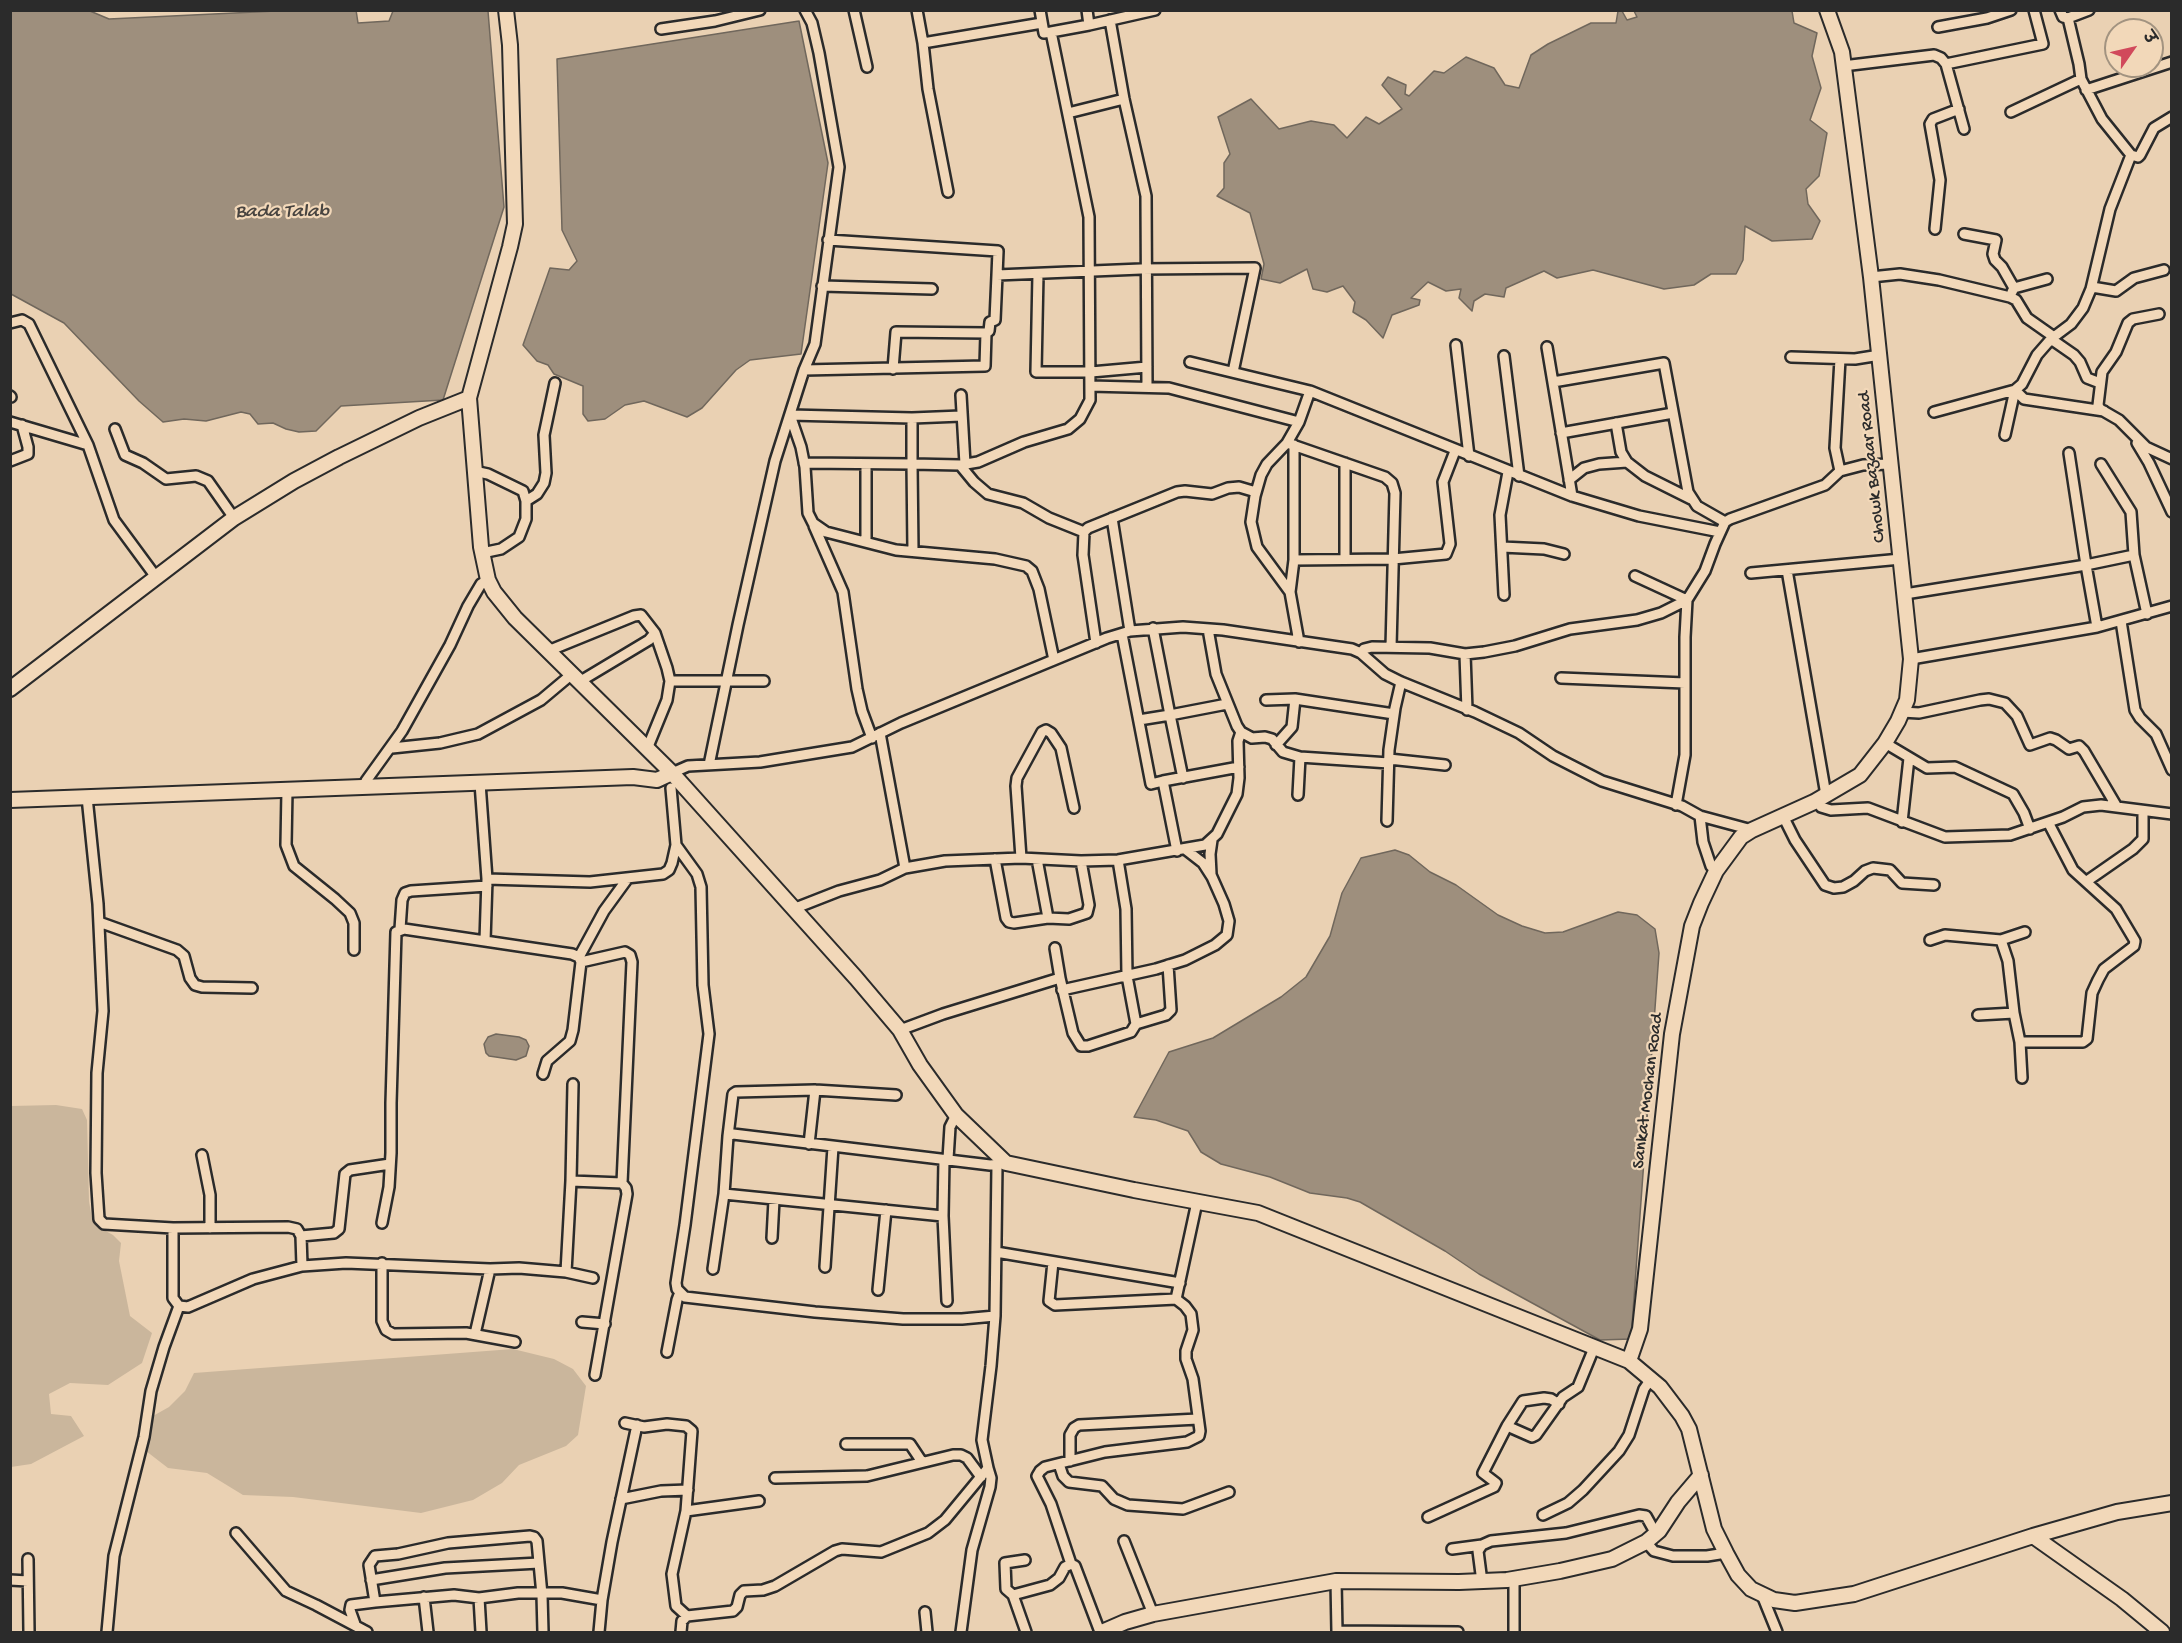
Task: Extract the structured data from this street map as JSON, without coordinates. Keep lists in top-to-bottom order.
{
  "streets": {
    "main road": ["Chowk Bazaar Road", "Sankat Mochan Road"]
  },
  "crossings": [
    ["Chowk Bazaar Road", "Sankat Mochan Road"]
  ],
  "water": ["Bada Talab"],
  "north": "top right"
}
